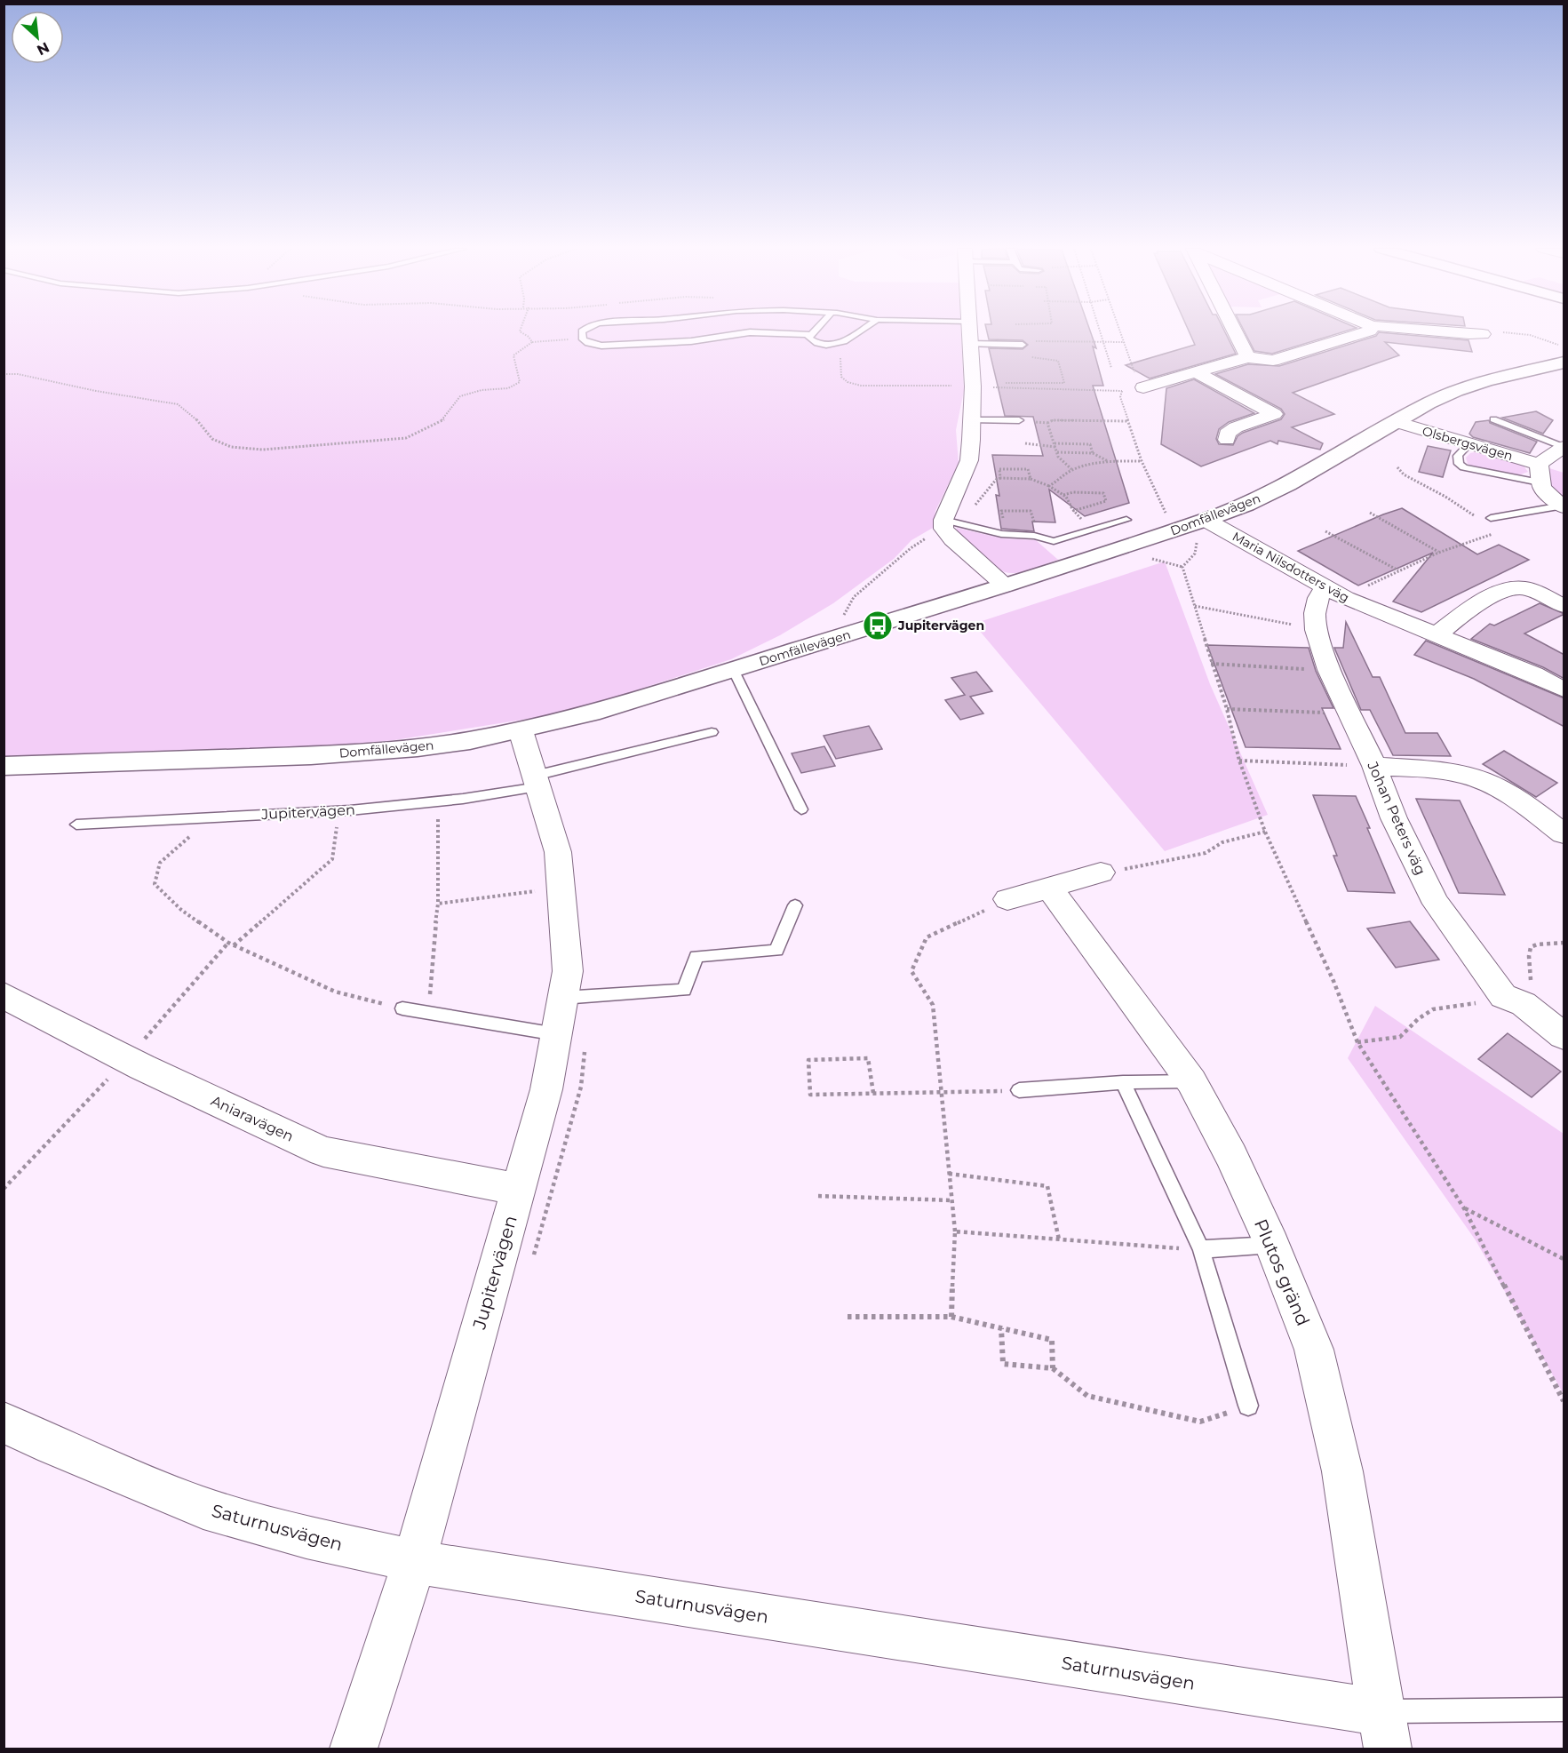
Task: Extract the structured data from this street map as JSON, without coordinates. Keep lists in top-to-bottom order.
{
  "streets": {
    "street": [
      "Olsbergsvägen",
      "Domfällevägen",
      "Maria Nilsdotters väg",
      "Jupitervägen",
      "Johan Peters väg",
      "Aniaravägen",
      "Plutos gränd",
      "Saturnusvägen"
    ]
  },
  "crossings": [
    ["Olsbergsvägen", "Domfällevägen"],
    ["Domfällevägen", "Maria Nilsdotters väg"],
    ["Domfällevägen", "Jupitervägen"],
    ["Maria Nilsdotters väg", "Johan Peters väg"],
    ["Jupitervägen", "Aniaravägen"],
    ["Jupitervägen", "Saturnusvägen"],
    ["Plutos gränd", "Saturnusvägen"]
  ],
  "places": {
    "bus stop": ["Jupitervägen"]
  },
  "north": "bottom right"
}
